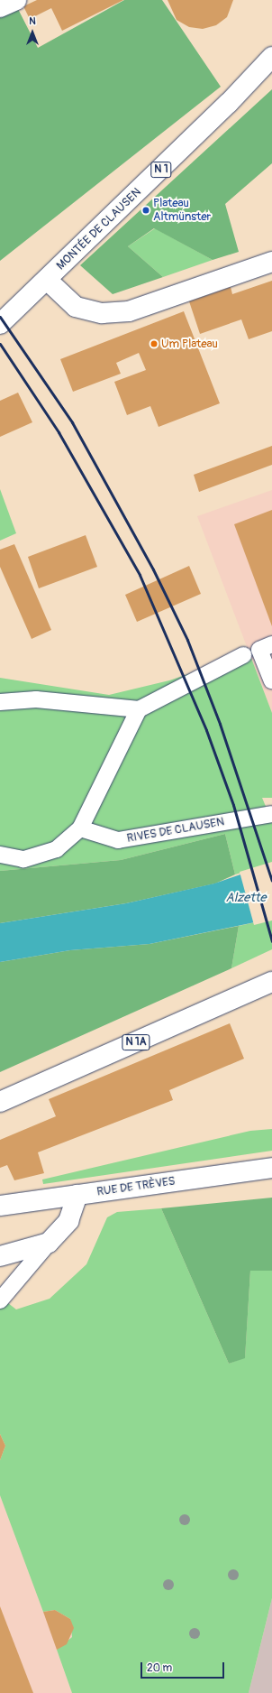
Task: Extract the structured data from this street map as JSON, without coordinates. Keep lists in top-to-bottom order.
{
  "streets": {
    "main road": [
      "N 1",
      "MONTÉE DE CLAUSEN",
      "N 1A",
      "RUE DE TRÈVES"
    ],
    "lane": ["RIVES DE CLAUSEN"]
  },
  "water": ["Alzette"],
  "places": ["Plateau Altmünster", "Um Plateau"],
  "scale_bar": "20 m",
  "north": "top"
}
